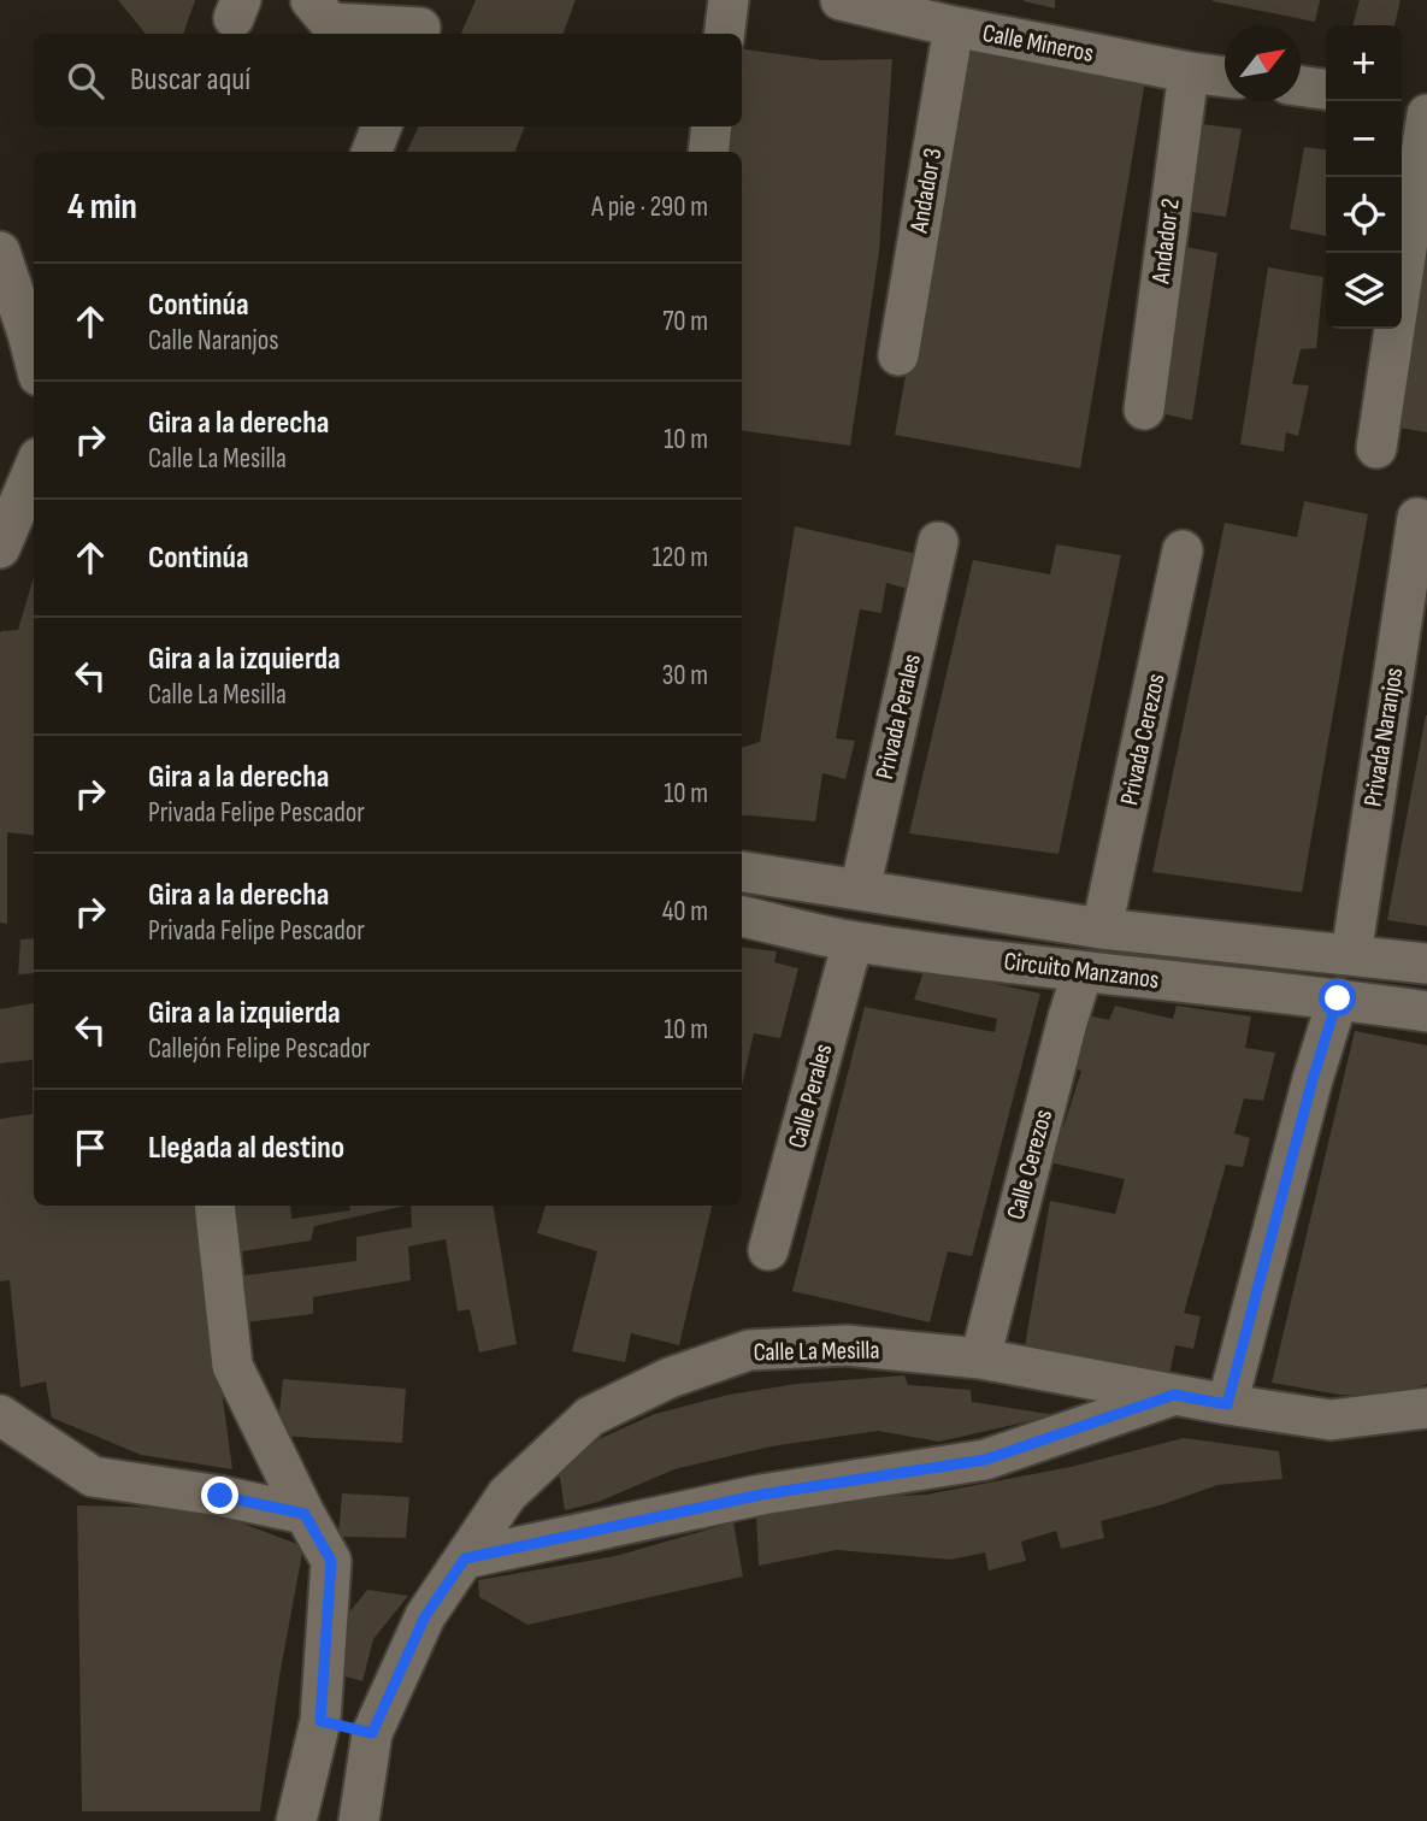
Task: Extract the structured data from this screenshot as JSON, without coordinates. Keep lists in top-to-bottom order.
{
  "streets": {
    "street": [
      "Calle Mineros",
      "Andador 3",
      "Andador 2",
      "Privada Perales",
      "Privada Naranjos",
      "Privada Cerezos",
      "Circuito Manzanos",
      "Calle Perales",
      "Calle Cerezos",
      "Calle La Mesilla"
    ]
  },
  "crossings": [
    ["Calle Mineros", "Andador 3"],
    ["Calle Mineros", "Andador 2"],
    ["Privada Perales", "Circuito Manzanos"],
    ["Privada Naranjos", "Circuito Manzanos"],
    ["Privada Cerezos", "Circuito Manzanos"],
    ["Circuito Manzanos", "Calle Perales"],
    ["Circuito Manzanos", "Calle Cerezos"],
    ["Calle Cerezos", "Calle La Mesilla"]
  ],
  "north": "top right",
  "page": {
    "map_buttons": ["+", "−"],
    "search": "Buscar aquí",
    "heading": ["4 min", "A pie · 290 m"],
    "list": [
      ["Continúa", "Calle Naranjos", "70 m"],
      ["Gira a la derecha", "Calle La Mesilla", "10 m"],
      ["Continúa", "120 m"],
      ["Gira a la izquierda", "Calle La Mesilla", "30 m"],
      ["Gira a la derecha", "Privada Felipe Pescador", "10 m"],
      ["Gira a la derecha", "Privada Felipe Pescador", "40 m"],
      ["Gira a la izquierda", "Callejón Felipe Pescador", "10 m"],
      "Llegada al destino"
    ]
  }
}
